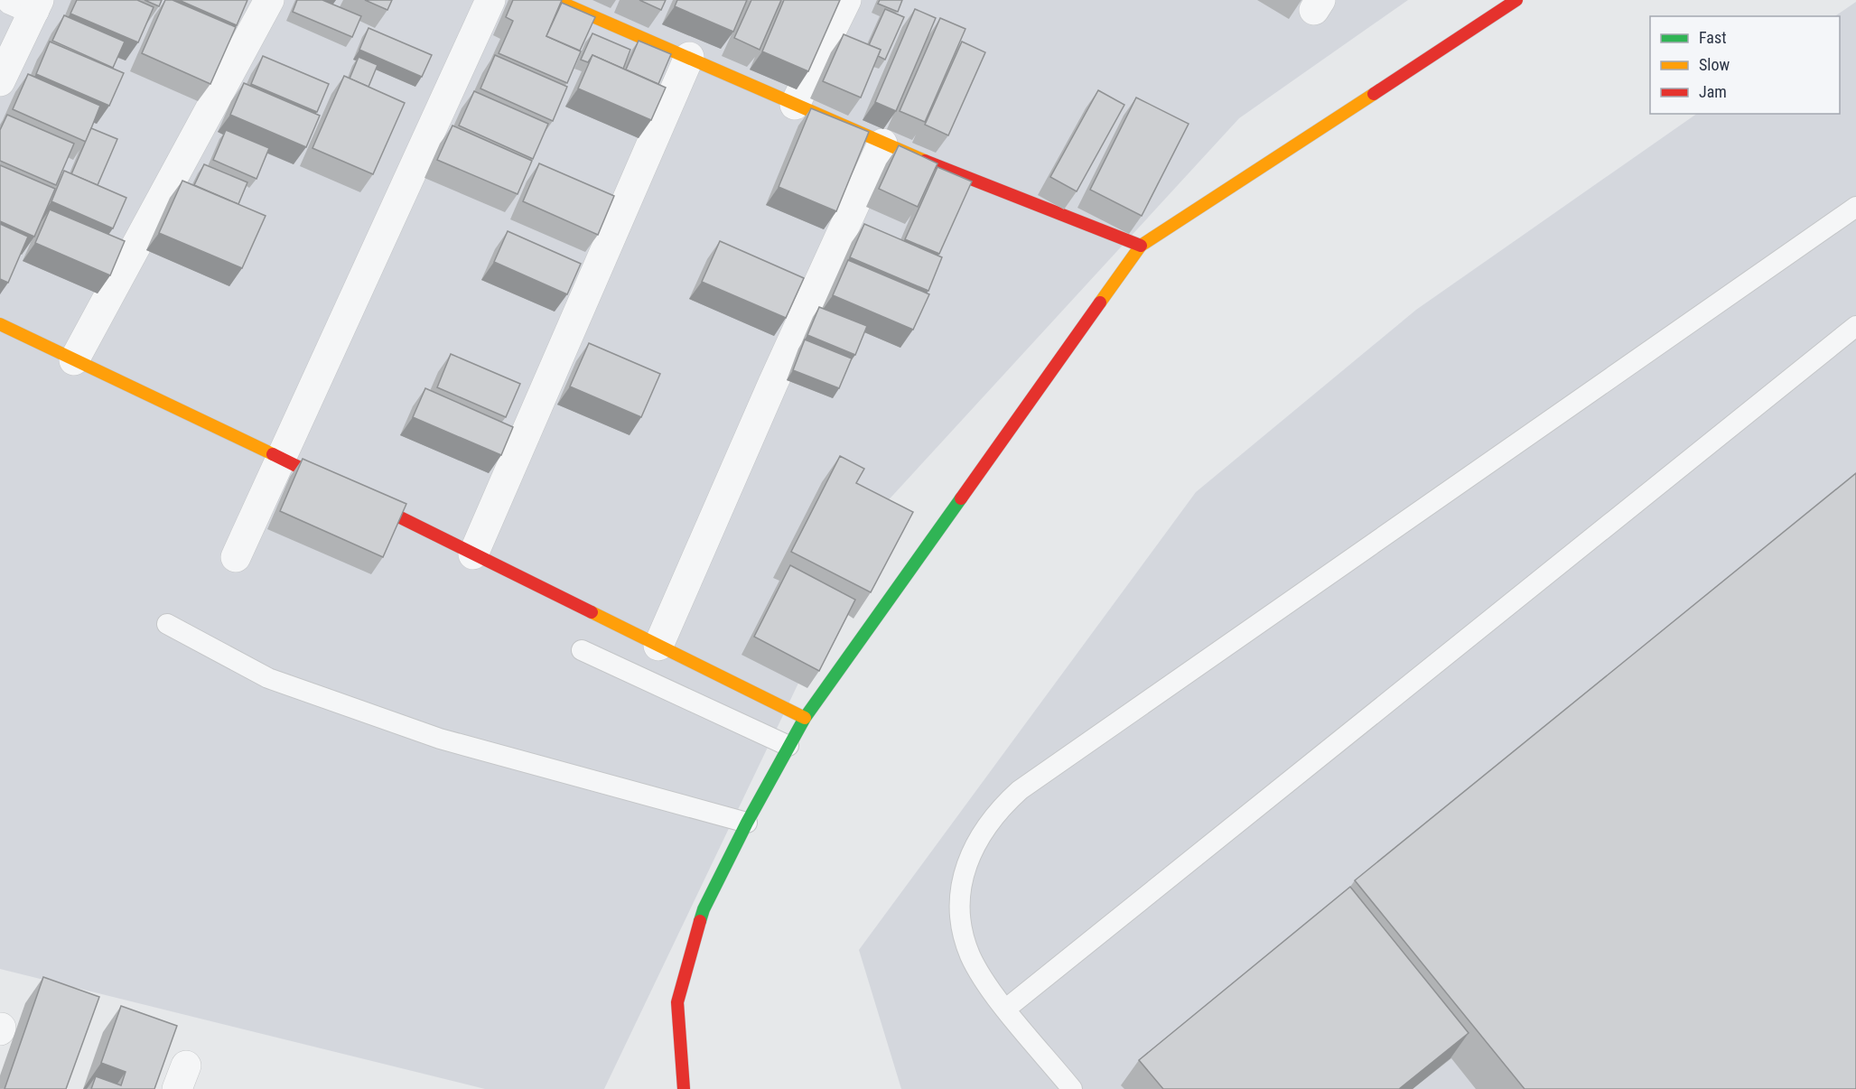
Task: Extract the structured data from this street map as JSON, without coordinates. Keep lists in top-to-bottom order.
{
  "legend": ["Fast", "Slow", "Jam"]
}
